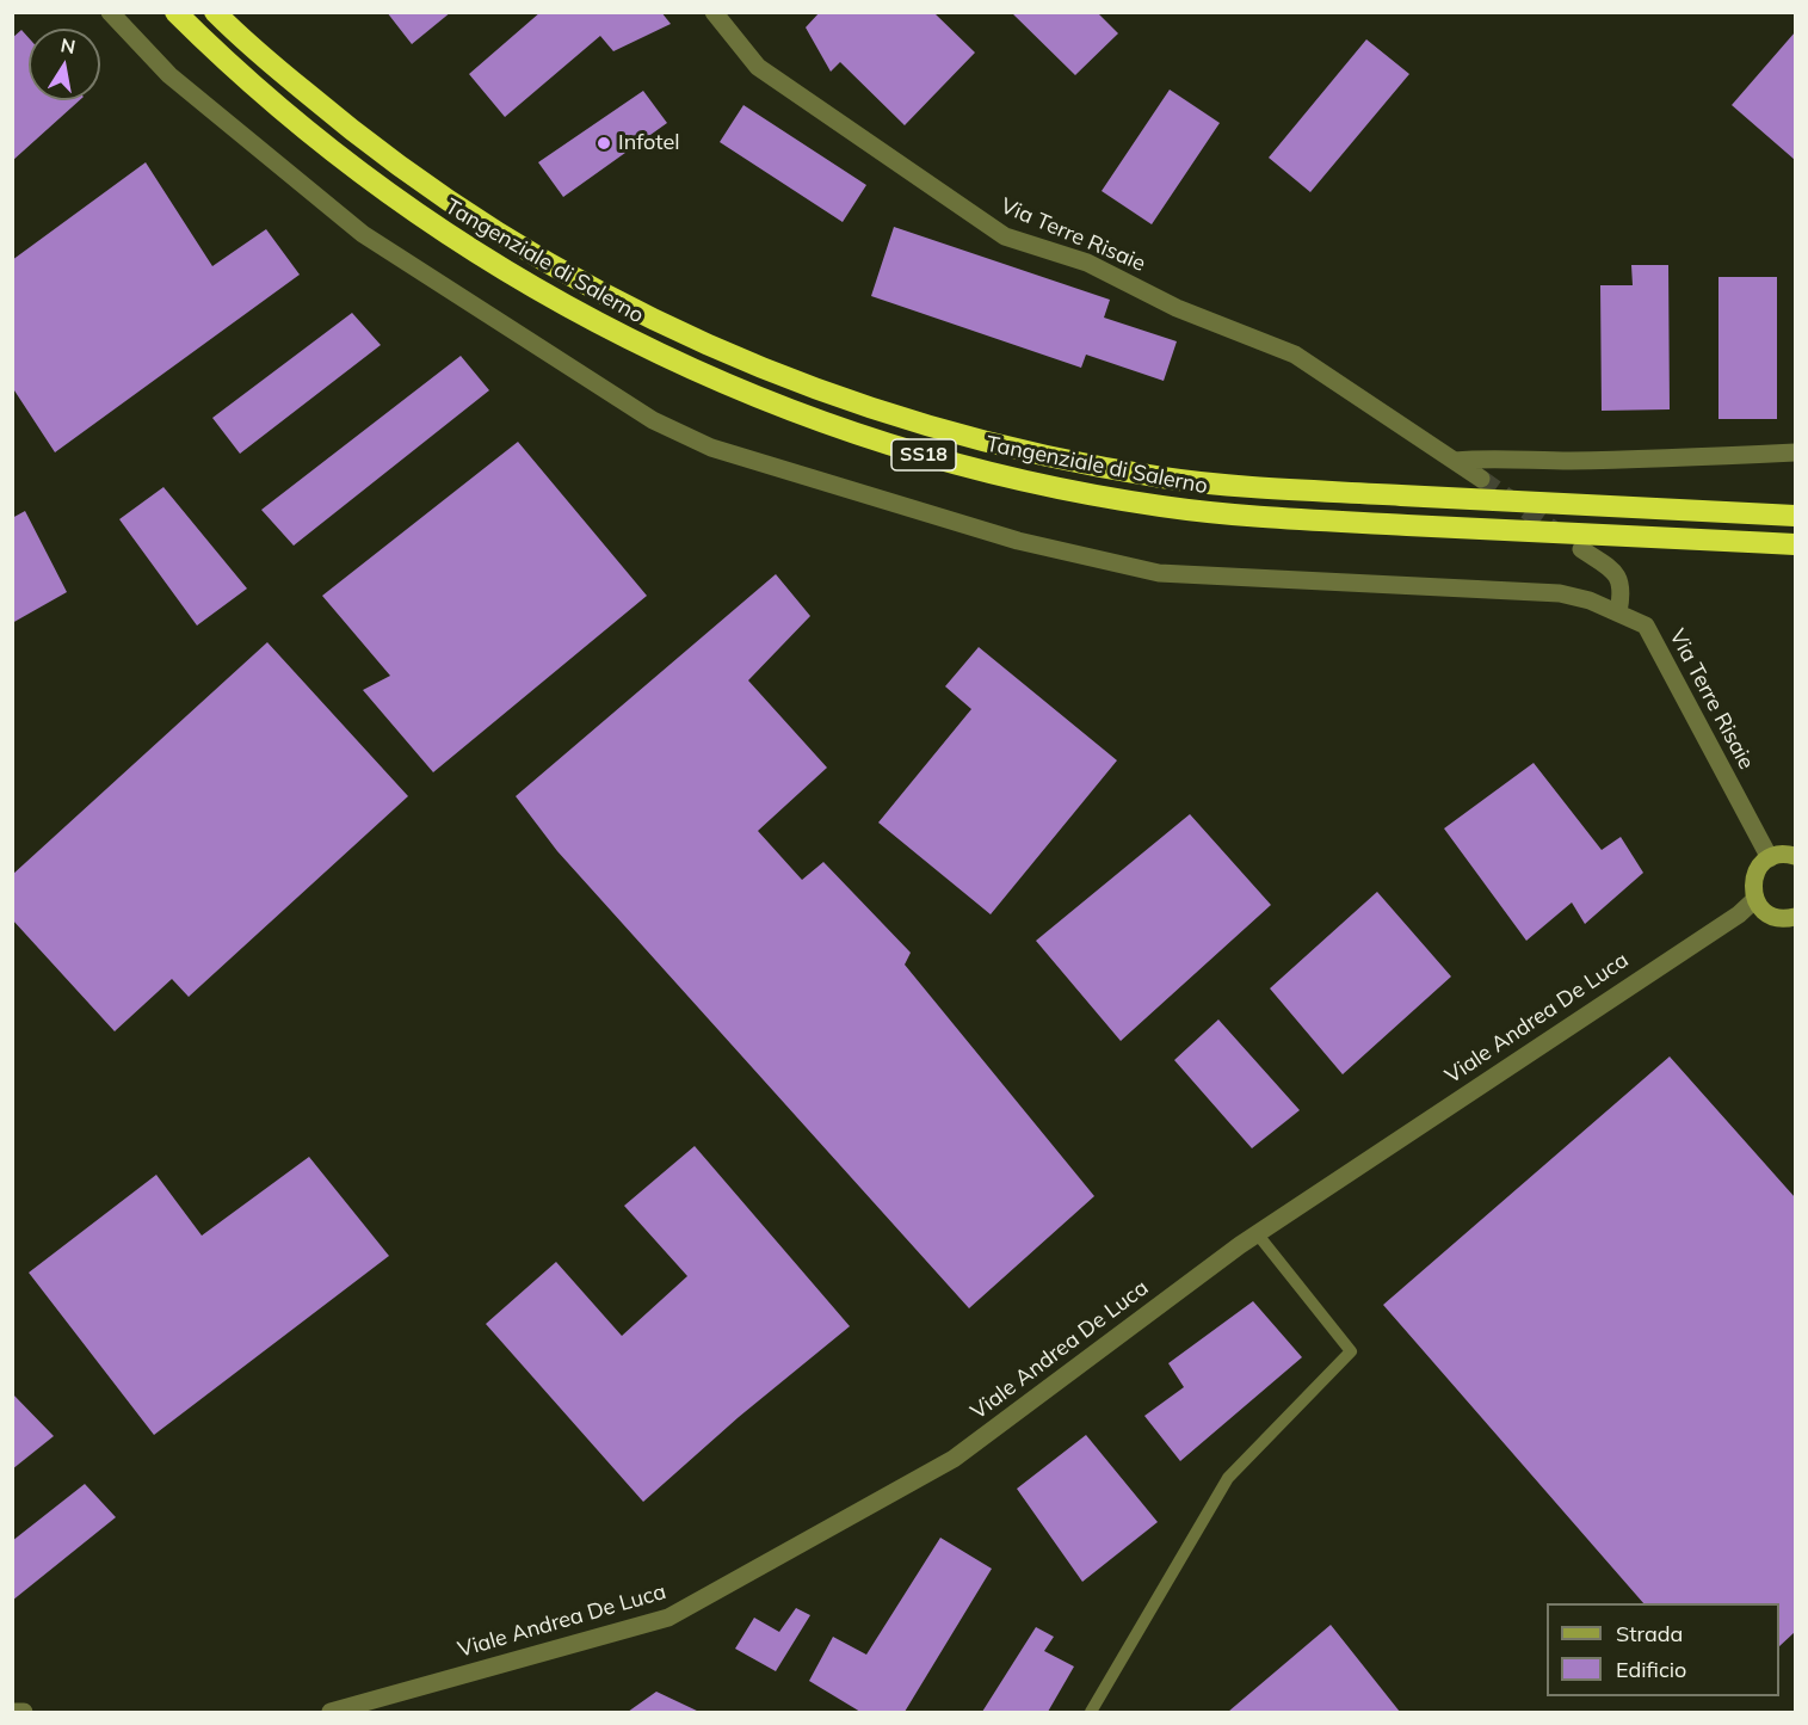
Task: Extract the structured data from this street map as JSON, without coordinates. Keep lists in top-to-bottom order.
{
  "streets": {
    "highway": ["Tangenziale di Salerno", "SS18"],
    "street": ["Via Terre Risaie", "Viale Andrea De Luca"]
  },
  "places": ["Infotel"],
  "legend": ["Strada", "Edificio"],
  "north": "top"
}
